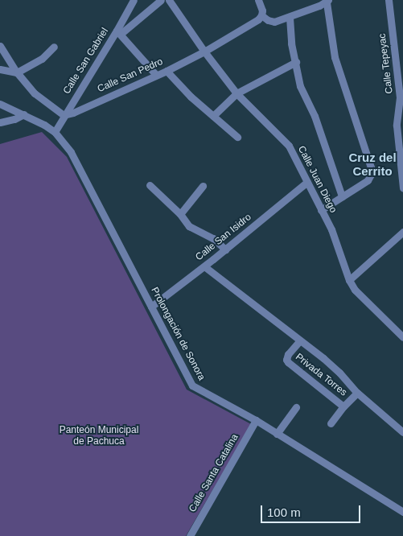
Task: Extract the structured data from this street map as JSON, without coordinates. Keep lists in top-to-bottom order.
{
  "streets": {
    "street": [
      "Calle San Gabriel",
      "Calle Tepeyac",
      "Calle San Pedro",
      "Calle Juan Diego",
      "Calle San Isidro",
      "Prolongación de Sonora",
      "Privada Torres",
      "Calle Santa Catalina"
    ]
  },
  "crossings": [
    ["Calle San Gabriel", "Calle San Pedro"],
    ["Calle San Gabriel", "Prolongación de Sonora"],
    ["Calle San Pedro", "Calle Juan Diego"],
    ["Calle Juan Diego", "Calle San Isidro"],
    ["Calle San Isidro", "Prolongación de Sonora"],
    ["Prolongación de Sonora", "Calle Santa Catalina"]
  ],
  "districts": ["Cruz del Cerrito"],
  "parks": ["Panteón Municipal de Pachuca"],
  "scale_bar": "100 m"
}
